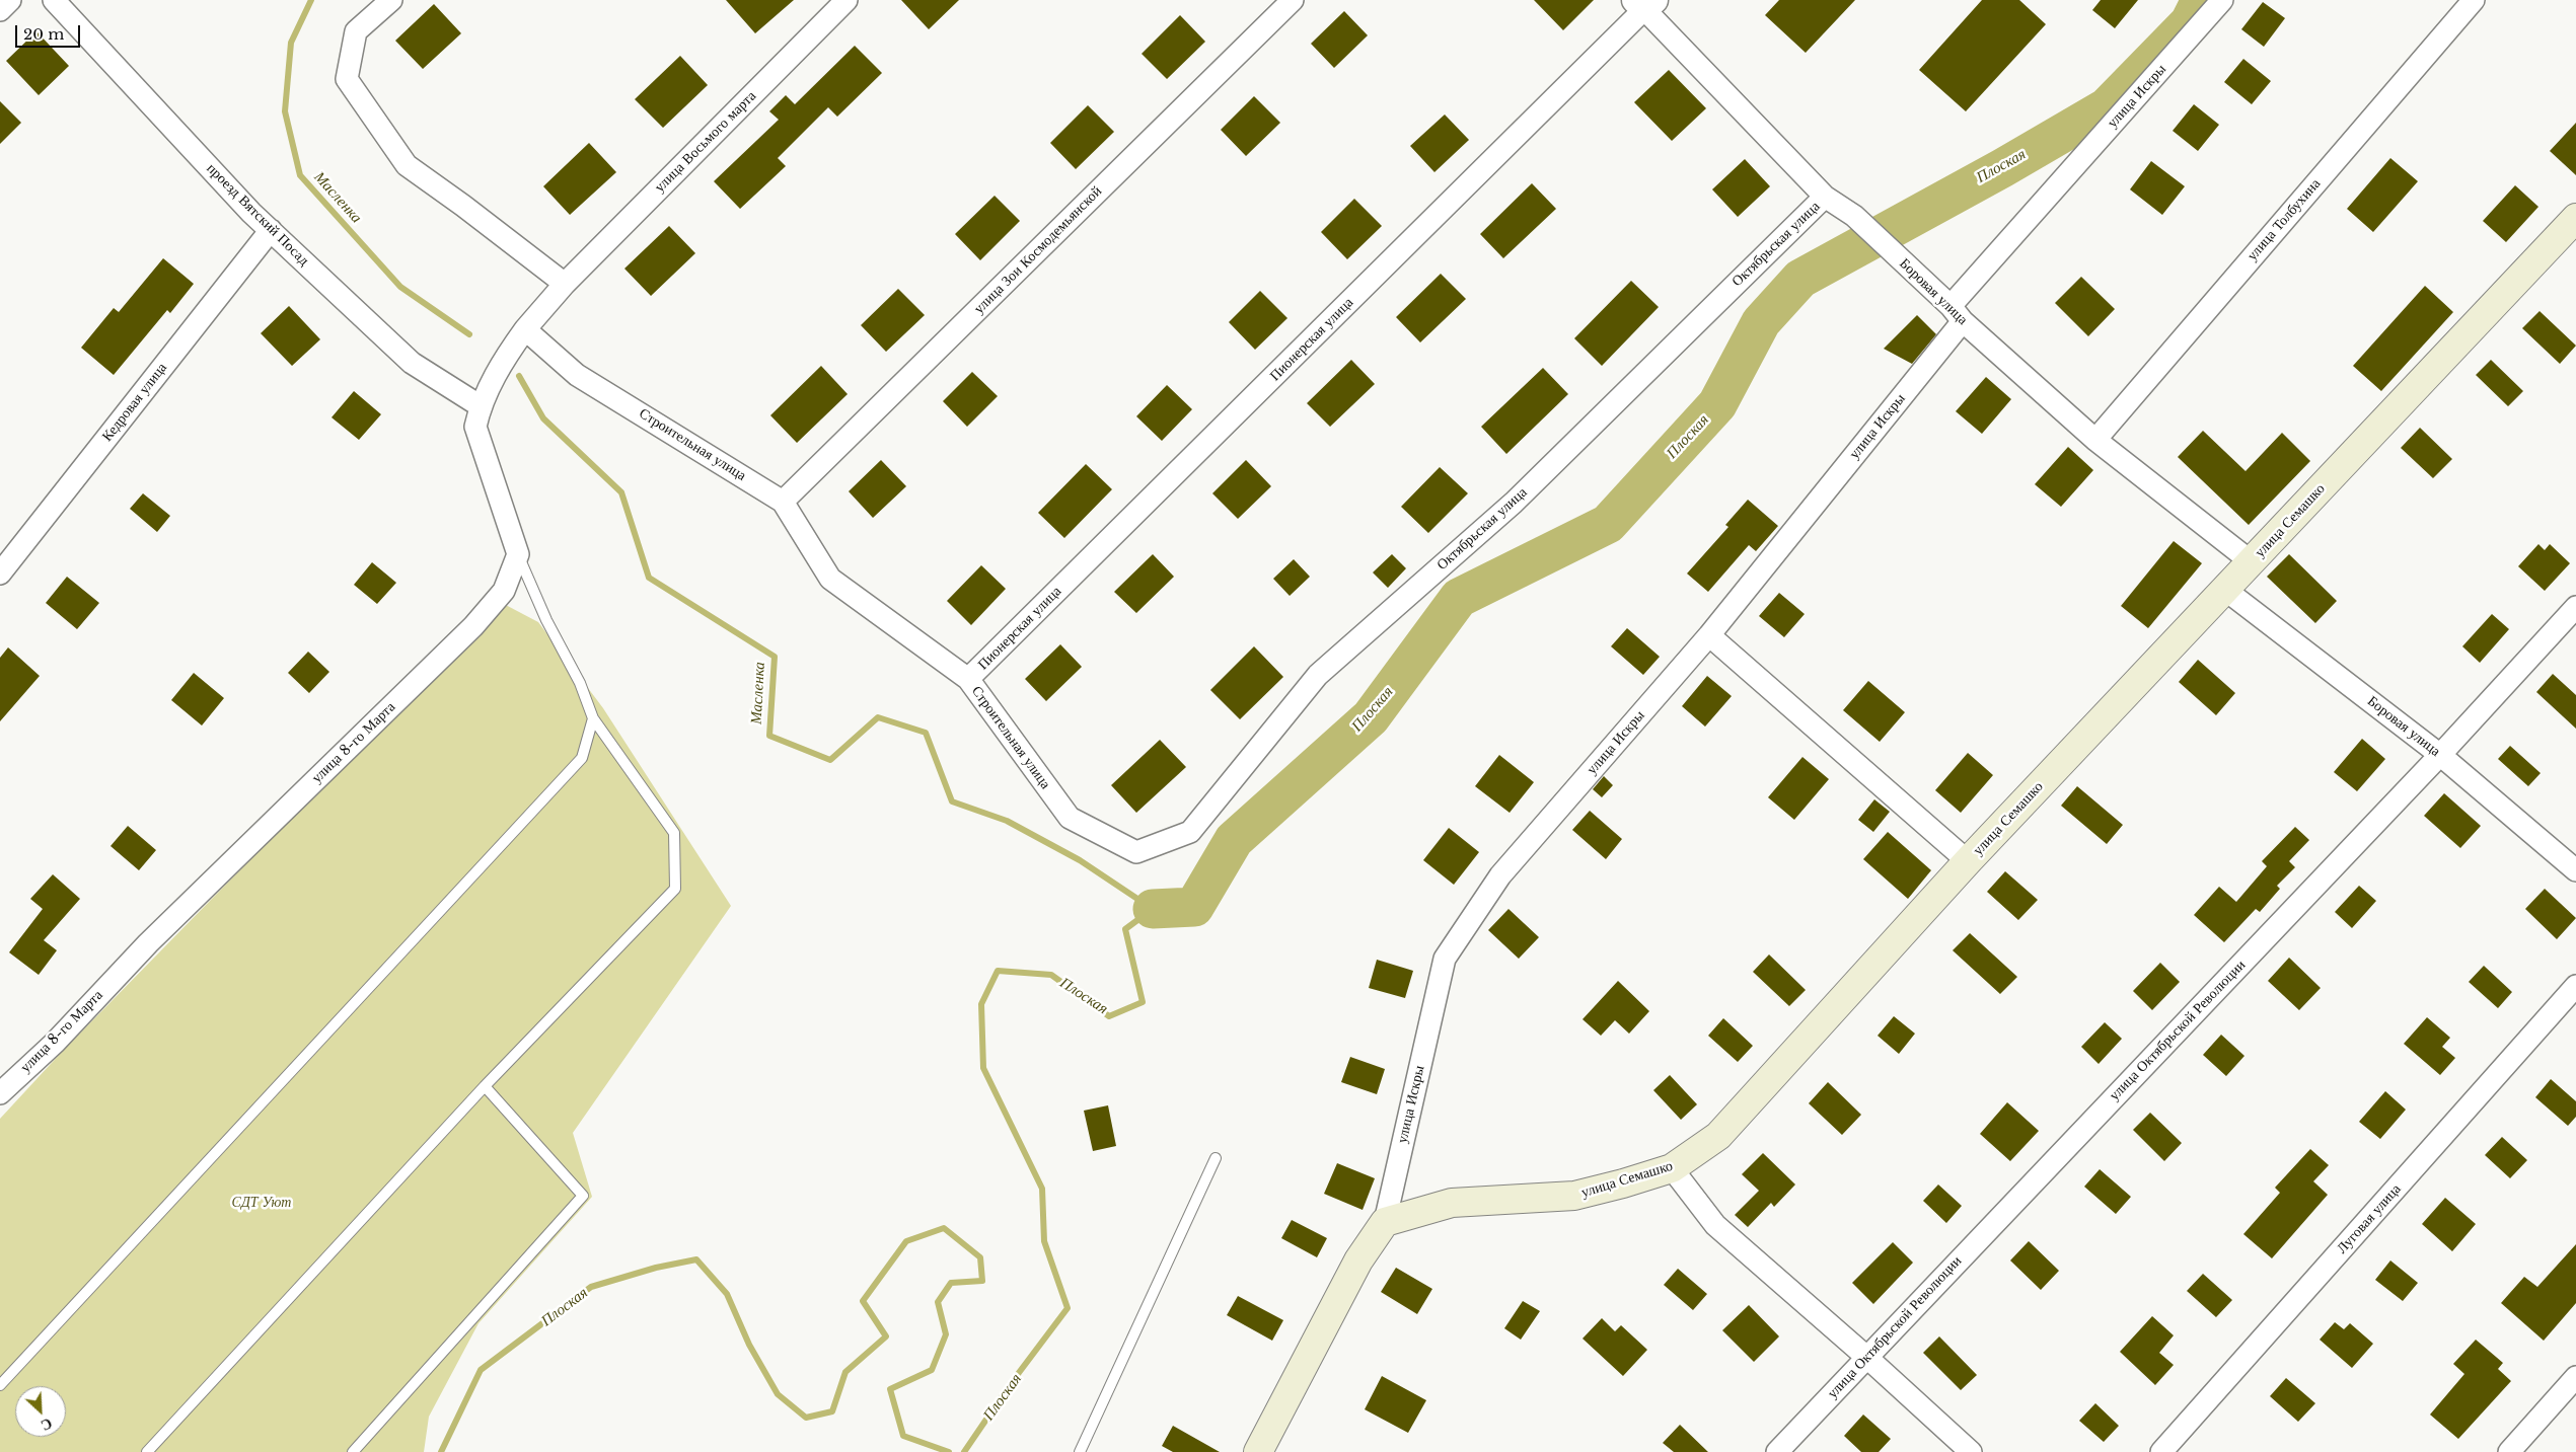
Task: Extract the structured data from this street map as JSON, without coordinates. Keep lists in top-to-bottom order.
{
  "streets": {
    "main road": ["улица Семашко"],
    "street": [
      "улица Искры",
      "улица Восьмого марта",
      "проезд Вятский Посад",
      "улица Толбухина",
      "Октябрьская улица",
      "улица Зои Космодемьянской",
      "Боровая улица",
      "Пионерская улица",
      "Кедровая улица",
      "Строительная улица",
      "улица 8-го Марта",
      "улица Октябрьской Революции",
      "Луговая улица"
    ]
  },
  "crossings": [
    ["улица Искры", "Боровая улица"],
    ["улица Искры", "улица Семашко"],
    ["проезд Вятский Посад", "Кедровая улица"],
    ["улица Толбухина", "Боровая улица"],
    ["Октябрьская улица", "Боровая улица"],
    ["Октябрьская улица", "Строительная улица"],
    ["улица Зои Космодемьянской", "Строительная улица"],
    ["Боровая улица", "Пионерская улица"],
    ["Боровая улица", "улица Семашко"],
    ["Боровая улица", "улица Октябрьской Революции"],
    ["Пионерская улица", "Строительная улица"]
  ],
  "water": ["Плоская", "Масленка"],
  "parks": ["СДТ Уют"],
  "scale_bar": "20 m",
  "north": "bottom right"
}
